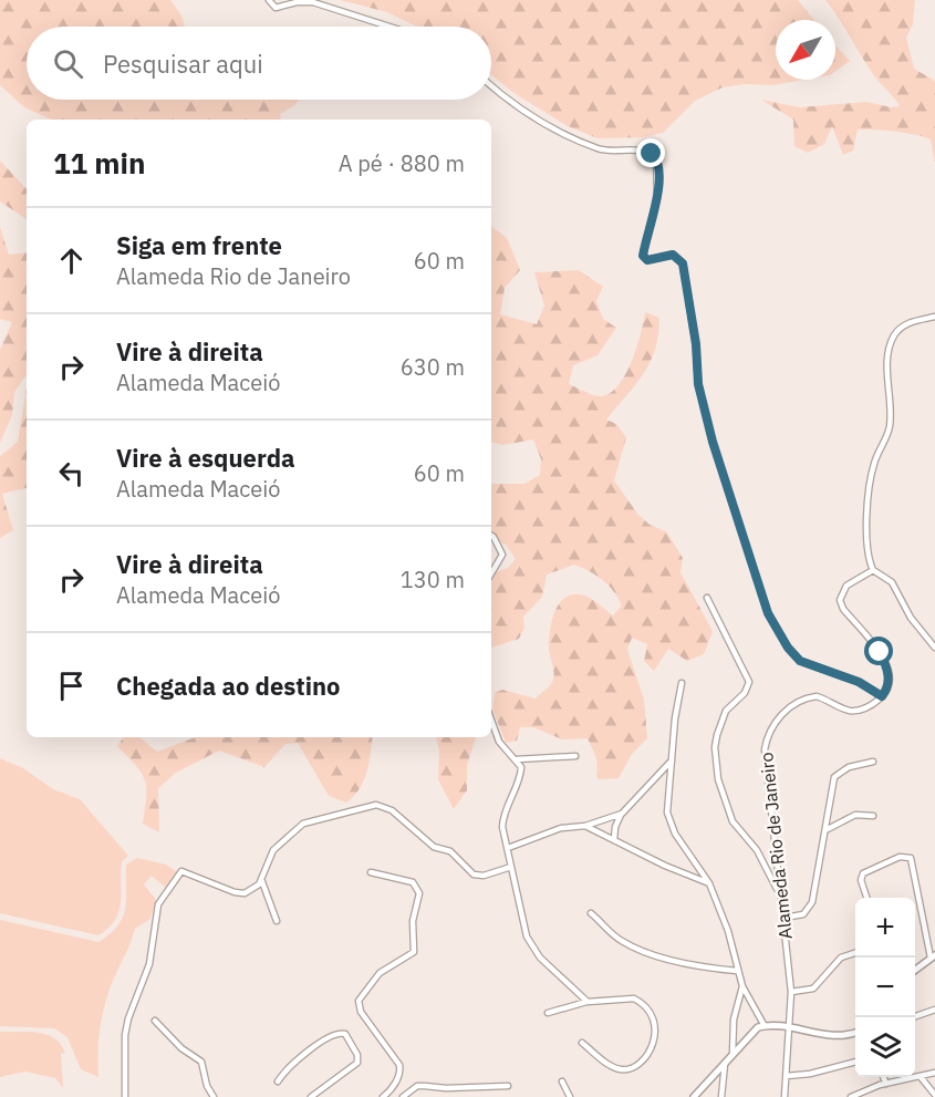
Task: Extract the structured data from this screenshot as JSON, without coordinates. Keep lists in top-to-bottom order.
{
  "streets": {
    "street": ["Alameda Rio de Janeiro"]
  },
  "north": "bottom left",
  "page": {
    "search": "Pesquisar aqui",
    "heading": ["11 min", "A pé · 880 m"],
    "list": [
      ["Siga em frente", "Alameda Rio de Janeiro", "60 m"],
      ["Vire à direita", "Alameda Maceió", "630 m"],
      ["Vire à esquerda", "Alameda Maceió", "60 m"],
      ["Vire à direita", "Alameda Maceió", "130 m"],
      "Chegada ao destino"
    ],
    "map_buttons": ["+", "−"]
  }
}
